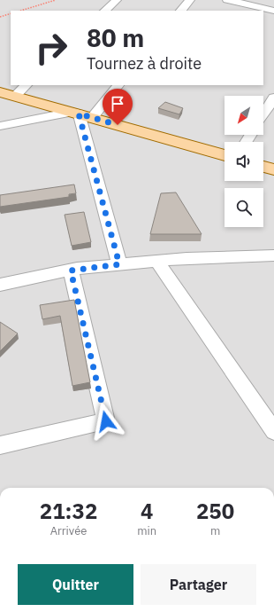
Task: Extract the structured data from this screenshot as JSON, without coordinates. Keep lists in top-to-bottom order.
{
  "north": "bottom left",
  "page": {
    "turn": ["80 m", "Tournez à droite"],
    "eta": [
      "21:32",
      "Arrivée",
      "4",
      "min",
      "250",
      "m"
    ],
    "buttons": ["Quitter", "Partager"]
  }
}
